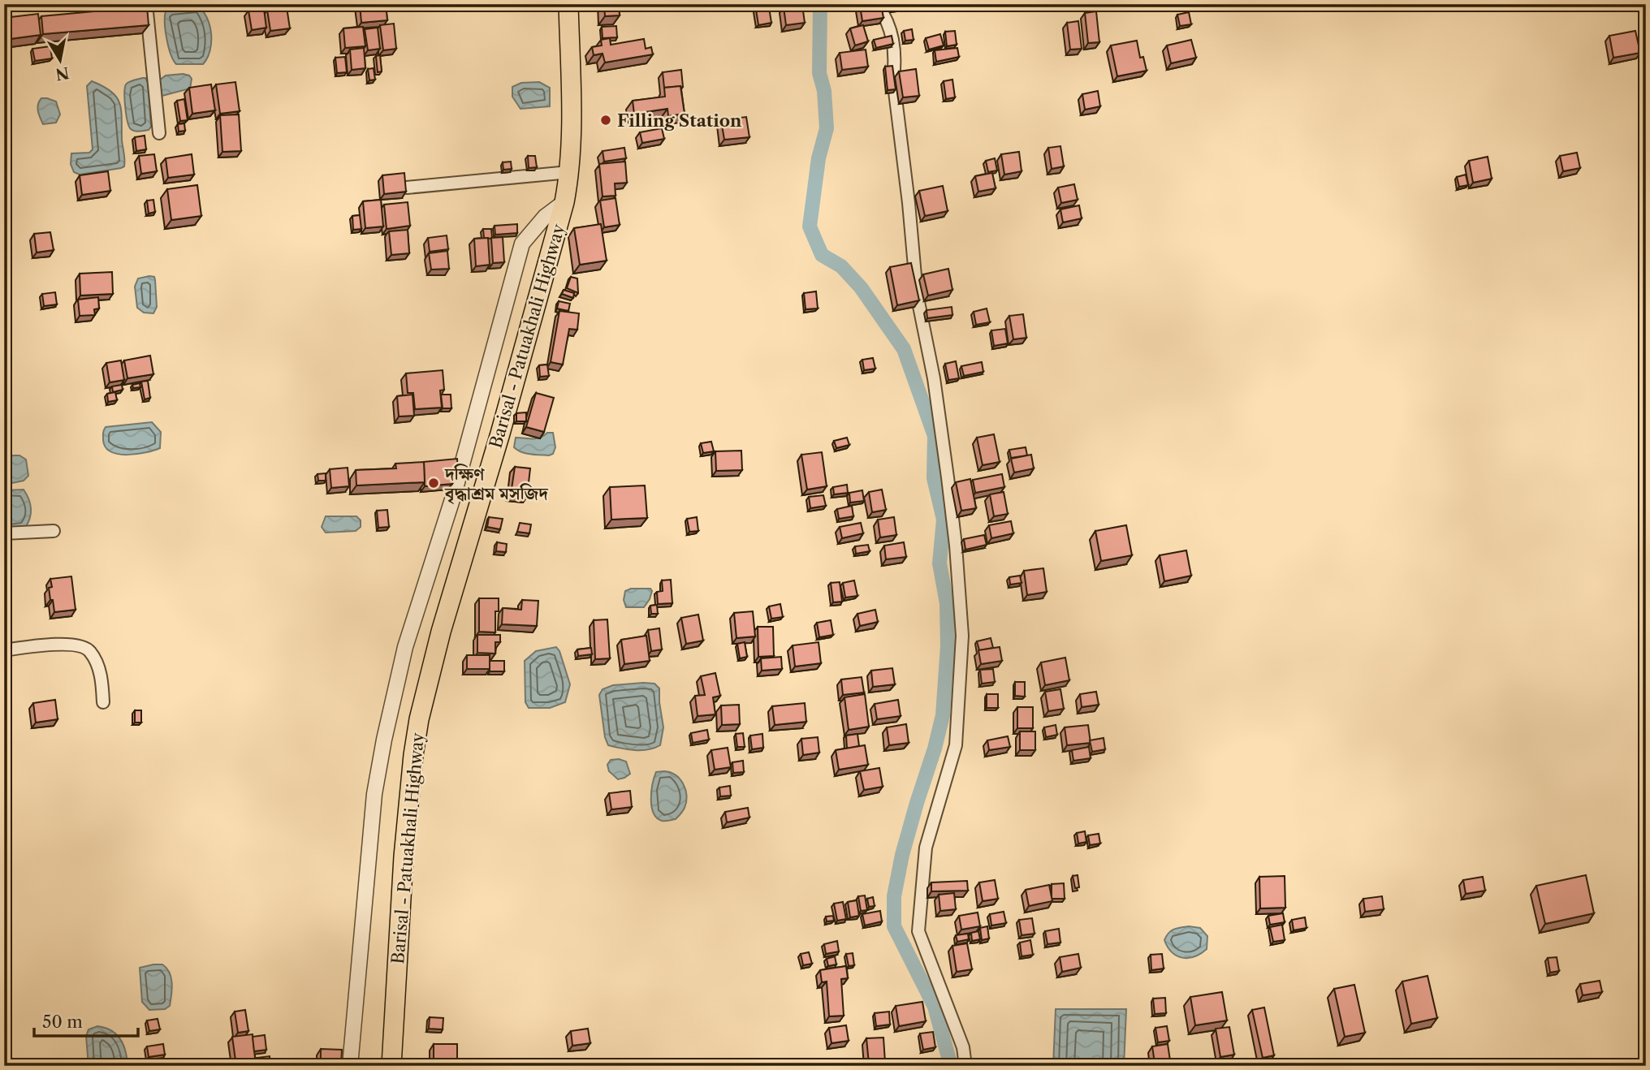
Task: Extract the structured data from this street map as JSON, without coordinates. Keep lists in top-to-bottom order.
{
  "streets": {
    "highway": ["Barisal - Patuakhali Highway"]
  },
  "places": ["Filling Station", "দক্ষিণ বৃদ্ধাশ্রম মসজিদ"],
  "scale_bar": "50 m",
  "north": "bottom"
}
